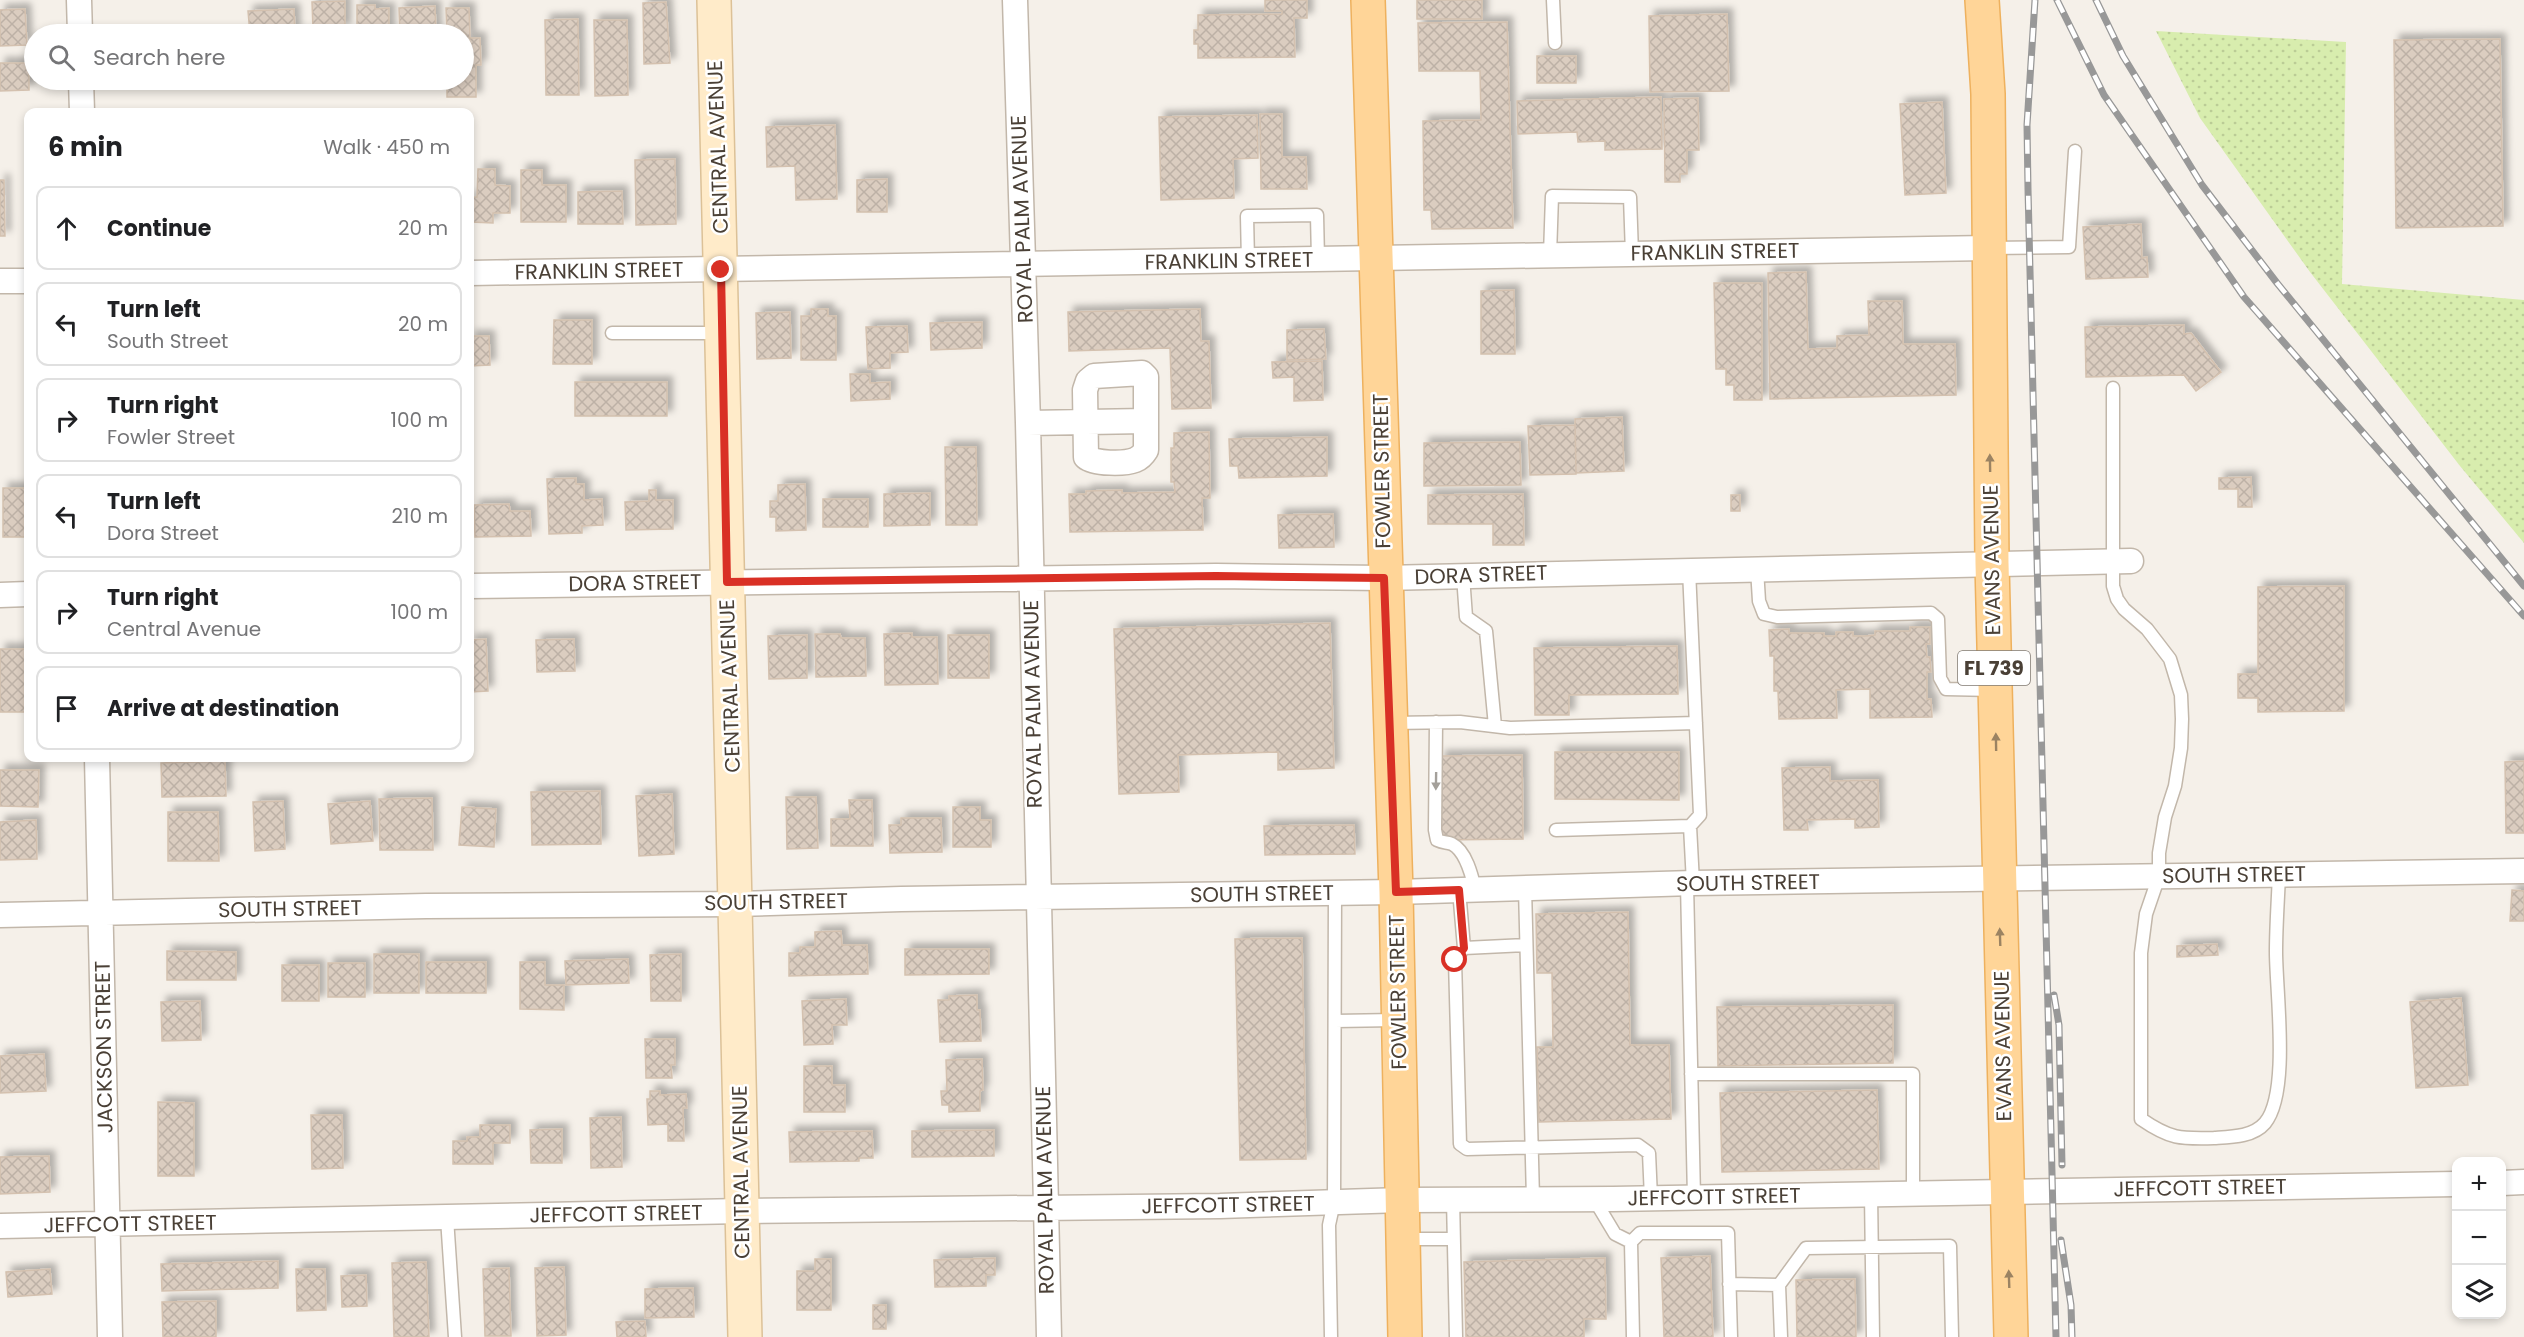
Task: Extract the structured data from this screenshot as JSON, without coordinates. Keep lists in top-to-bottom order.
{
  "streets": {
    "main road": ["FOWLER STREET", "EVANS AVENUE", "FL 739"],
    "street": [
      "CENTRAL AVENUE",
      "ROYAL PALM AVENUE",
      "FRANKLIN STREET",
      "DORA STREET",
      "SOUTH STREET",
      "JACKSON STREET",
      "JEFFCOTT STREET"
    ]
  },
  "crossings": [
    ["CENTRAL AVENUE", "FRANKLIN STREET"],
    ["CENTRAL AVENUE", "DORA STREET"],
    ["CENTRAL AVENUE", "SOUTH STREET"],
    ["CENTRAL AVENUE", "JEFFCOTT STREET"],
    ["ROYAL PALM AVENUE", "FRANKLIN STREET"],
    ["ROYAL PALM AVENUE", "DORA STREET"],
    ["ROYAL PALM AVENUE", "SOUTH STREET"],
    ["ROYAL PALM AVENUE", "JEFFCOTT STREET"],
    ["FRANKLIN STREET", "FOWLER STREET"],
    ["FRANKLIN STREET", "EVANS AVENUE"],
    ["FOWLER STREET", "DORA STREET"],
    ["FOWLER STREET", "SOUTH STREET"],
    ["FOWLER STREET", "JEFFCOTT STREET"],
    ["EVANS AVENUE", "DORA STREET"],
    ["EVANS AVENUE", "SOUTH STREET"],
    ["EVANS AVENUE", "JEFFCOTT STREET"],
    ["SOUTH STREET", "JACKSON STREET"],
    ["JACKSON STREET", "JEFFCOTT STREET"]
  ],
  "one_way": ["EVANS AVENUE"],
  "page": {
    "search": "Search here",
    "heading": ["6 min", "Walk · 450 m"],
    "list": [
      ["Continue", "20 m"],
      ["Turn left", "South Street", "20 m"],
      ["Turn right", "Fowler Street", "100 m"],
      ["Turn left", "Dora Street", "210 m"],
      ["Turn right", "Central Avenue", "100 m"],
      "Arrive at destination"
    ],
    "map_buttons": ["+", "−"]
  }
}
